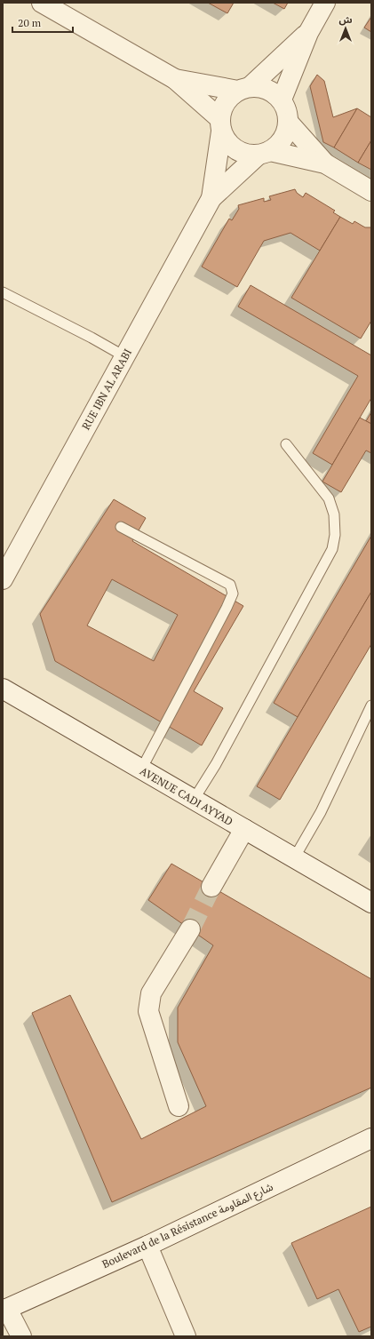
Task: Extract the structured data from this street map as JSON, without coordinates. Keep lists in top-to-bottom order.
{
  "streets": {
    "street": ["RUE IBN AL ARABI", "AVENUE CADI AYYAD", "Boulevard de la Résistance شارع المقاومة"]
  },
  "scale_bar": "20 m",
  "north": "top"
}
